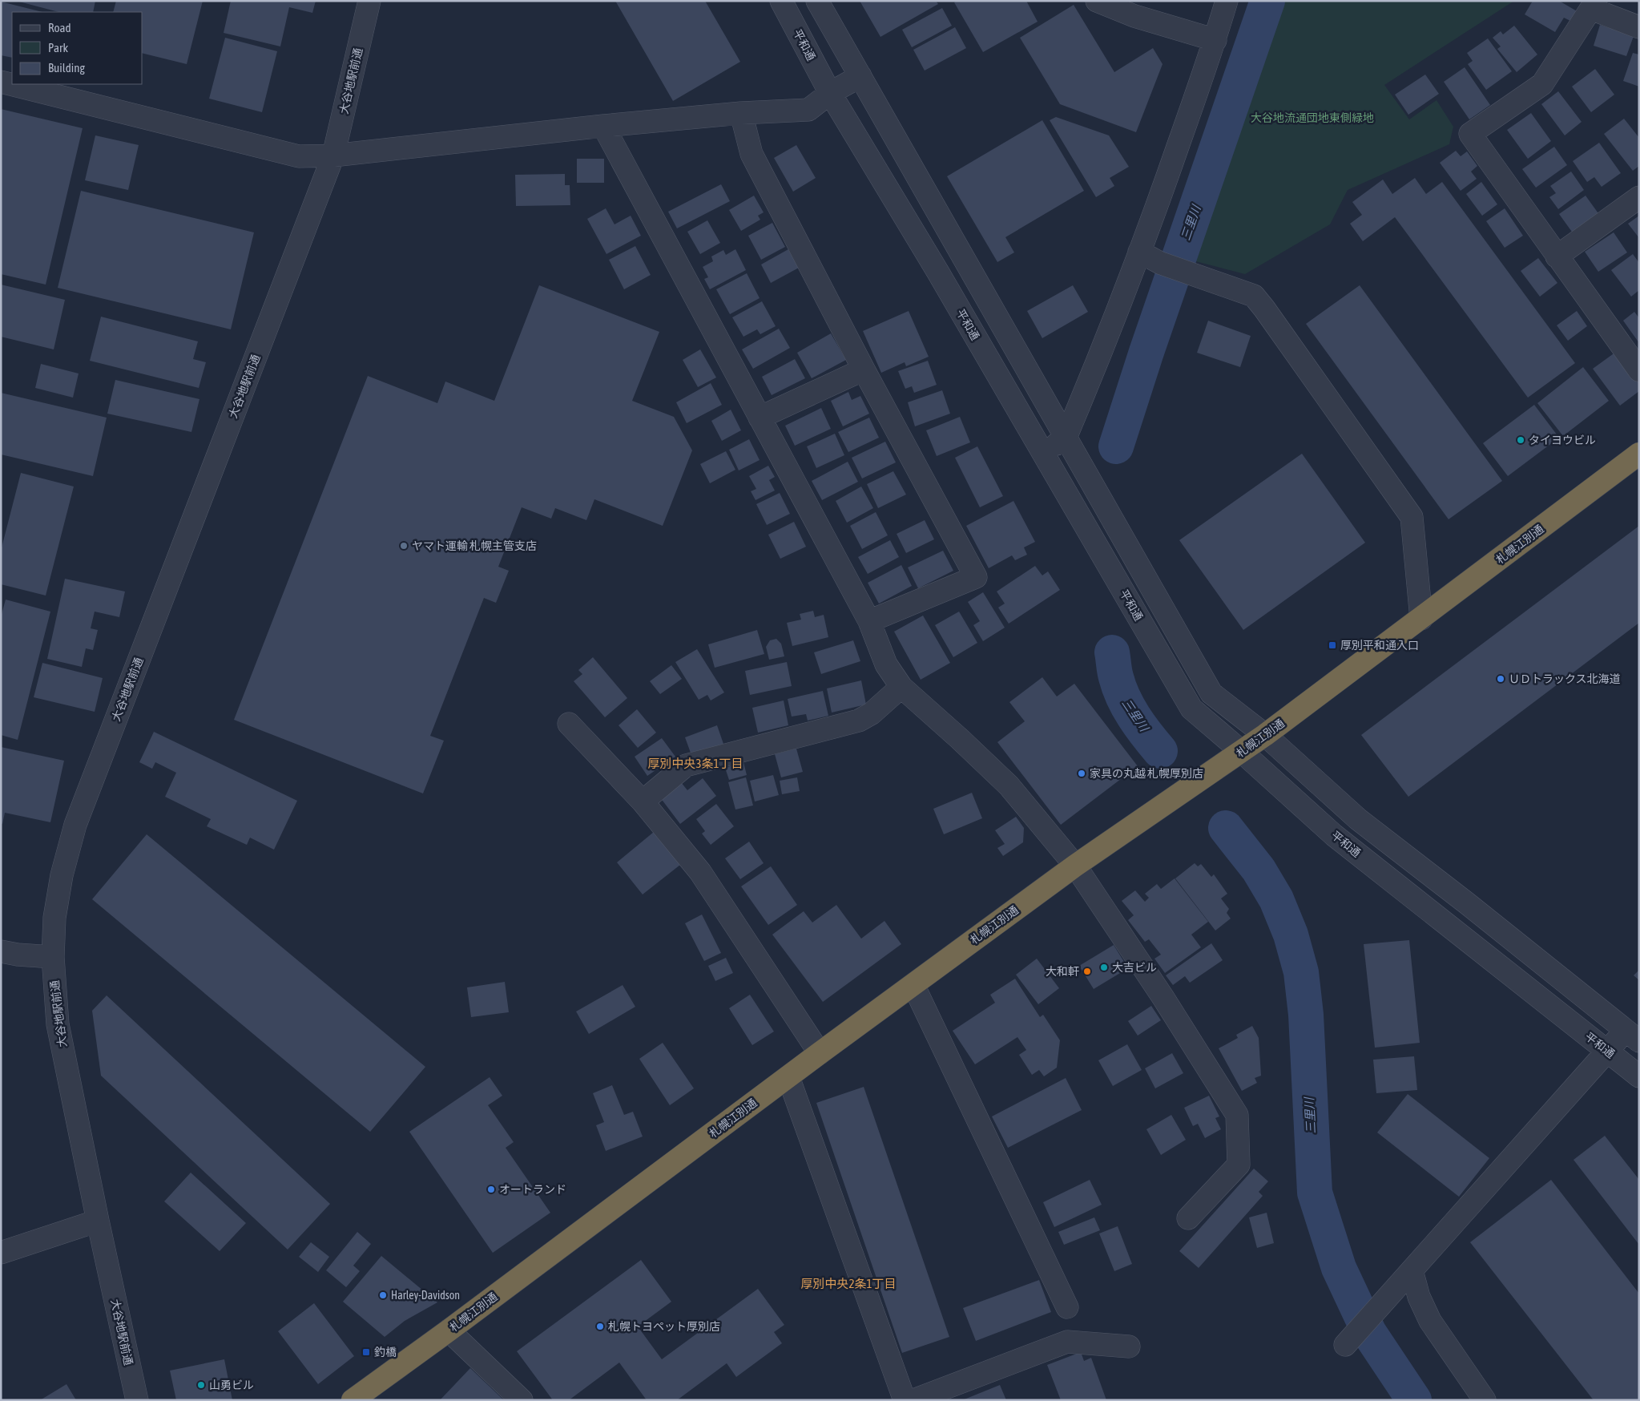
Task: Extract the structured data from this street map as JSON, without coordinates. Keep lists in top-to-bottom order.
{
  "streets": {
    "highway": ["札幌江別通"],
    "street": ["平和通", "大谷地駅前通"]
  },
  "crossings": [
    ["平和通", "札幌江別通"]
  ],
  "districts": ["厚別中央3条1丁目", "厚別中央2条1丁目"],
  "water": ["三里川"],
  "parks": ["大谷地流通団地東側緑地"],
  "places": {
    "other": [
      "タイヨウビル",
      "ヤマト運輸 札幌主管支店",
      "ＵＤトラックス北海道",
      "家具の丸越 札幌厚別店",
      "大吉ビル",
      "大和軒",
      "オートランド",
      "Harley-Davidson",
      "札幌トヨペット厚別店",
      "山勇ビル"
    ],
    "transit": ["厚別平和通入口", "釣橋"]
  },
  "legend": ["Road", "Park", "Building"]
}
